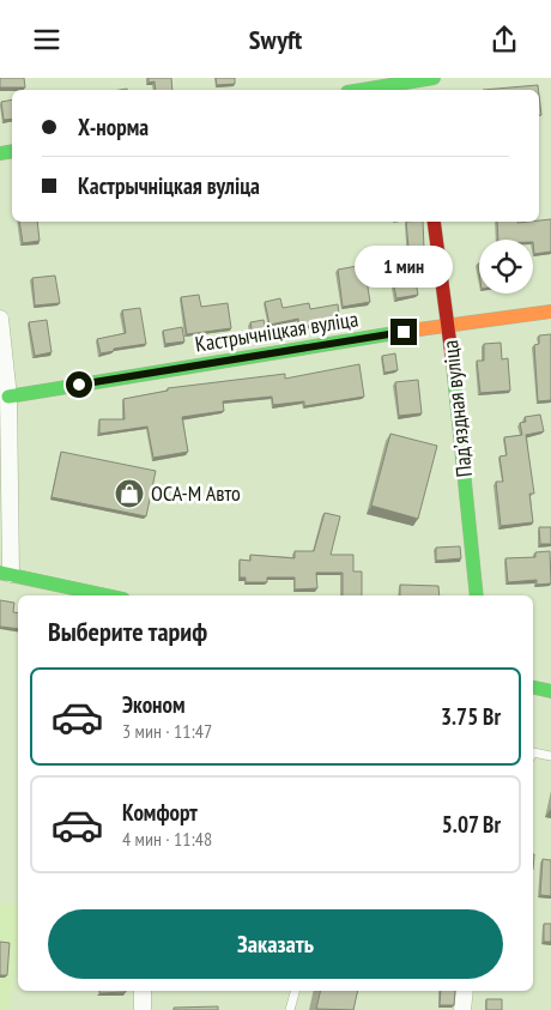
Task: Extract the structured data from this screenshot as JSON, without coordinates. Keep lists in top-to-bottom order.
{
  "streets": {
    "street": ["Кастрычніцкая вуліца", "Падʼяздная вуліца"]
  },
  "crossings": [
    ["Кастрычніцкая вуліца", "Падʼяздная вуліца"]
  ],
  "places": {
    "shop": ["ОСА-М Авто"]
  },
  "page": {
    "header": "Swyft",
    "banner": ["Х-норма", "Кастрычніцкая вуліца"],
    "bubble": "1 мин",
    "heading": "Выберите тариф",
    "list": [
      {
        "name": "Эконом",
        "note": "3 мин · 11:47",
        "value": "3.75 Br"
      },
      {
        "name": "Комфорт",
        "note": "4 мин · 11:48",
        "value": "5.07 Br"
      }
    ],
    "buttons": "Заказать"
  }
}
